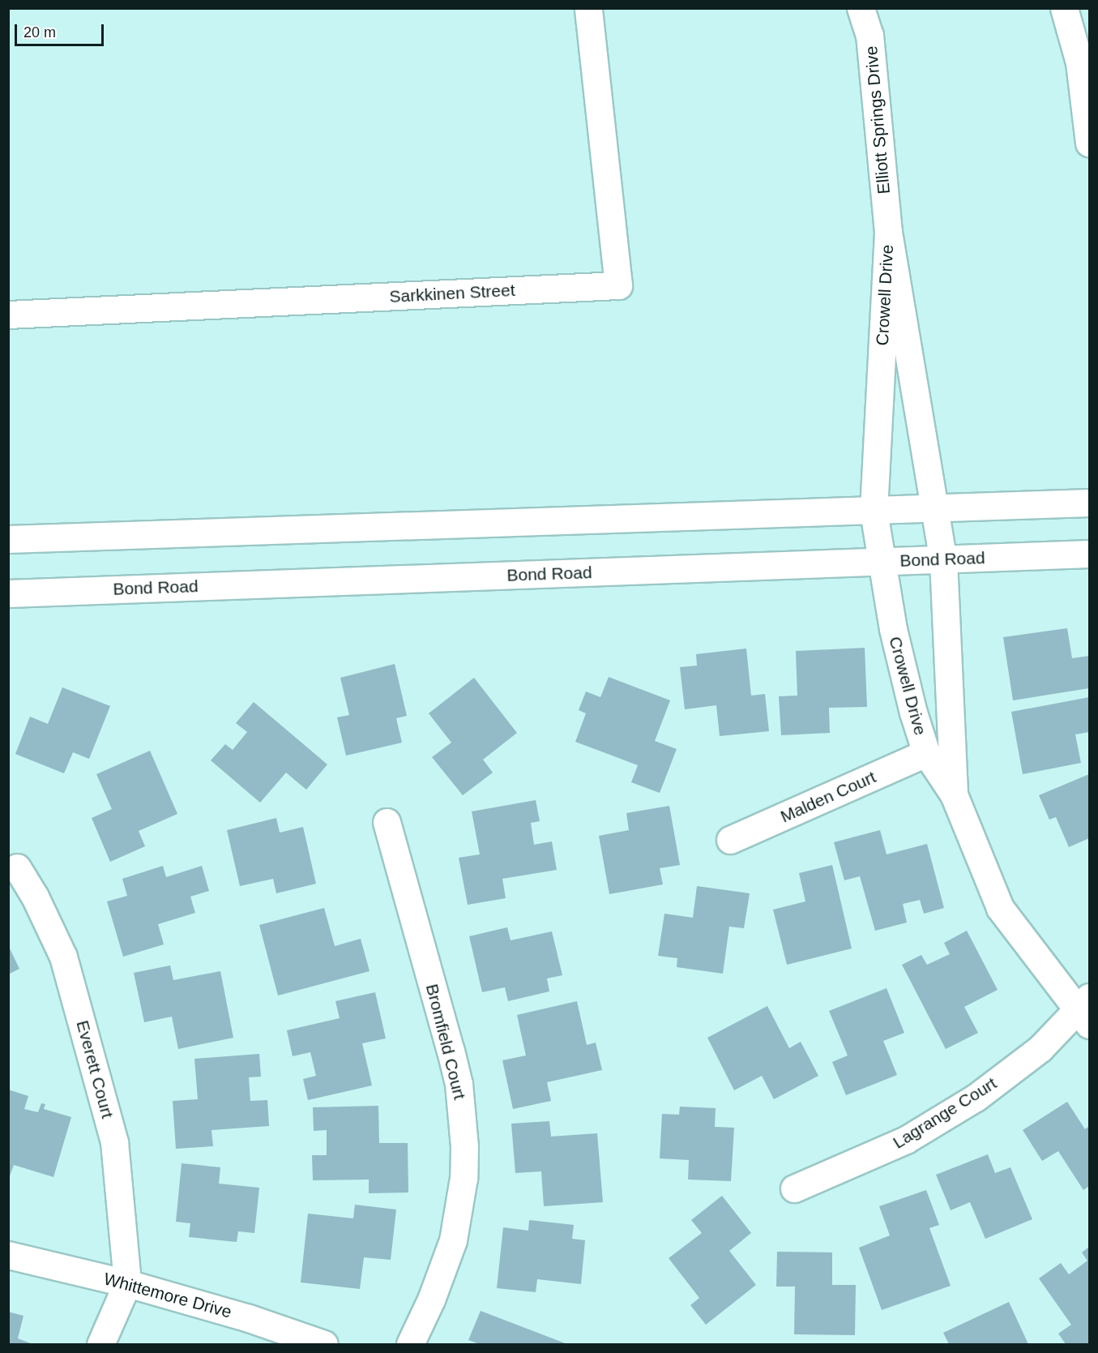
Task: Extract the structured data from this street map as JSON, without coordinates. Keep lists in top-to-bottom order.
{
  "streets": {
    "street": [
      "Elliott Springs Drive",
      "Sarkkinen Street",
      "Crowell Drive",
      "Bond Road",
      "Malden Court",
      "Bromfield Court",
      "Everett Court",
      "Lagrange Court",
      "Whittemore Drive"
    ]
  },
  "crossings": [
    ["Elliott Springs Drive", "Crowell Drive"],
    ["Crowell Drive", "Bond Road"],
    ["Crowell Drive", "Malden Court"],
    ["Crowell Drive", "Lagrange Court"],
    ["Everett Court", "Whittemore Drive"]
  ],
  "scale_bar": "20 m"
}
